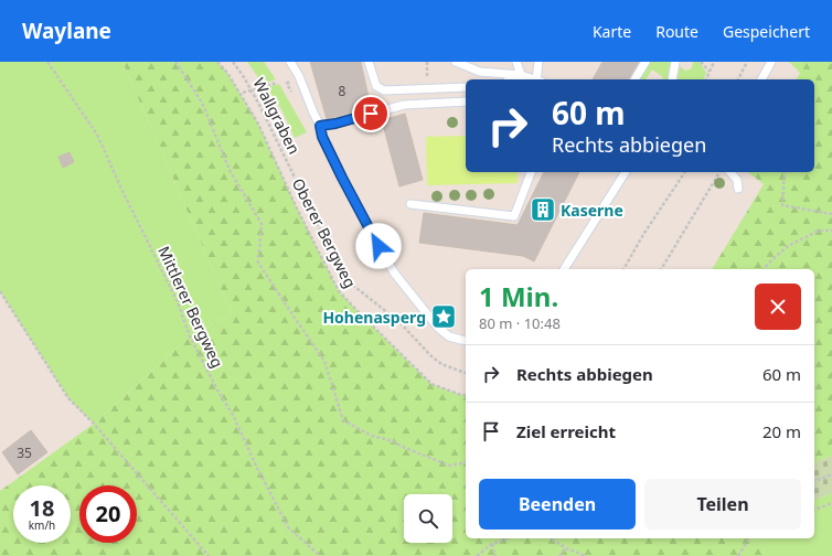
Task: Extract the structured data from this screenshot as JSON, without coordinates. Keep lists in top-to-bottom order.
{
  "streets": {
    "path": ["Wallgraben", "Oberer Bergweg", "Mittlerer Bergweg"]
  },
  "places": {
    "building": ["Kaserne"],
    "place": ["Hohenasperg"]
  },
  "house_numbers": ["8", "35"],
  "page": {
    "header": "Waylane",
    "nav": ["Karte", "Route", "Gespeichert"],
    "turn": ["60 m", "Rechts abbiegen"],
    "heading": ["1 Min.", "80 m · 10:48"],
    "list": [
      {
        "name": "Rechts abbiegen",
        "value": "60 m"
      },
      {
        "name": "Ziel erreicht",
        "value": "20 m"
      }
    ],
    "buttons": ["Beenden", "Teilen"],
    "speed": "18 km/h",
    "limit": "20"
  }
}
